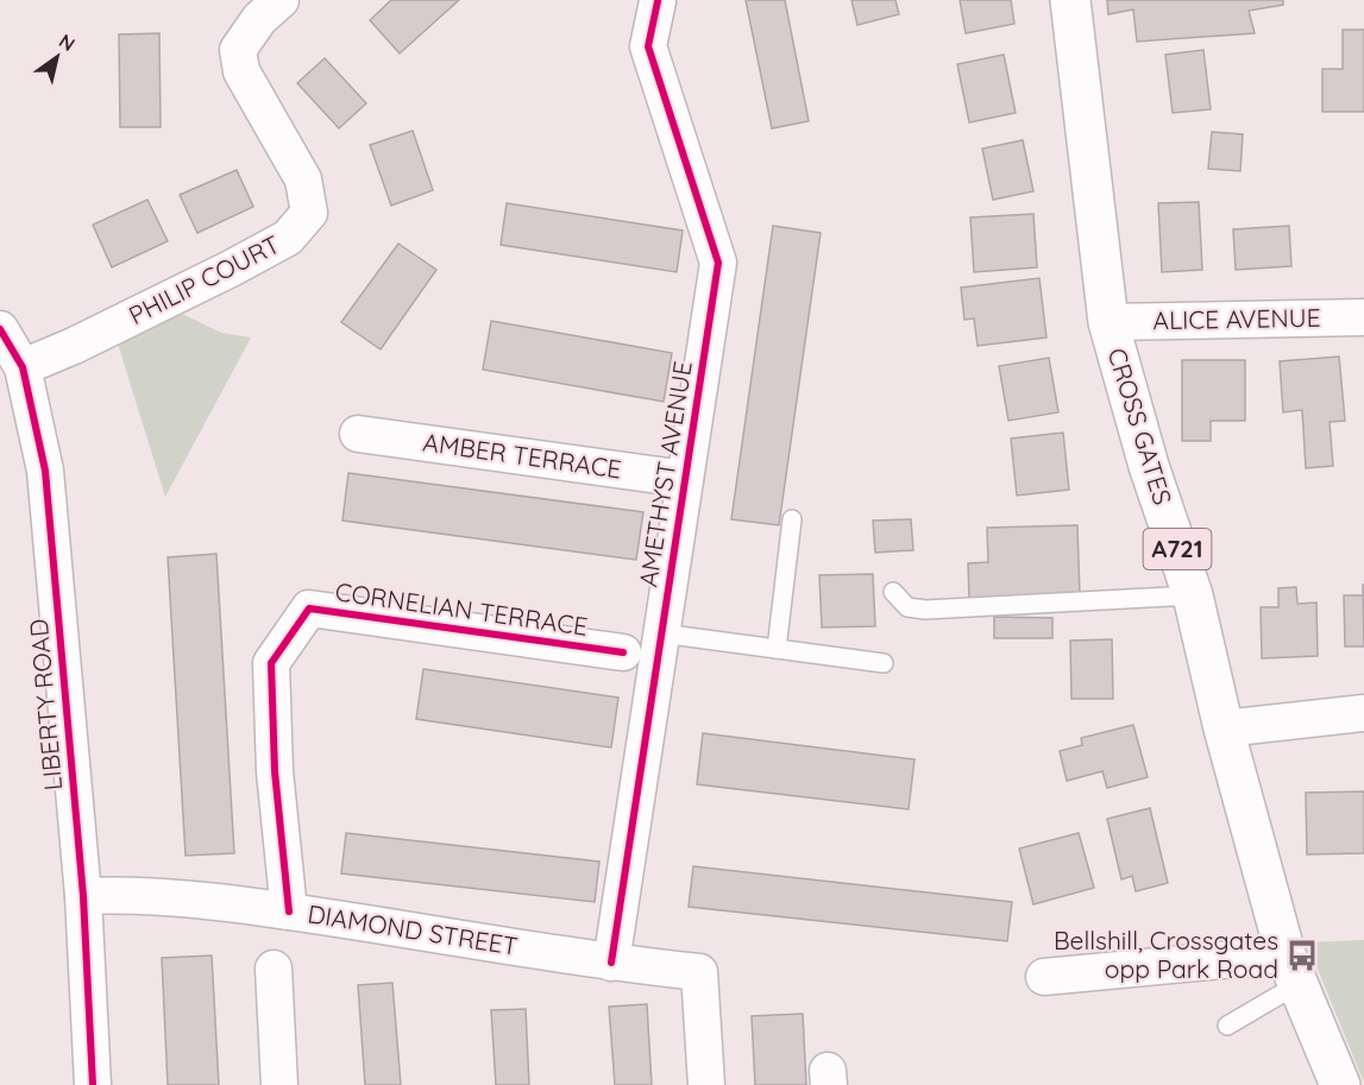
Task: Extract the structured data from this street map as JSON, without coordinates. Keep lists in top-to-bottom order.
{
  "streets": {
    "main road": ["CROSS GATES", "A721"],
    "street": [
      "PHILIP COURT",
      "ALICE AVENUE",
      "AMBER TERRACE",
      "AMETHYST AVENUE",
      "CORNELIAN TERRACE",
      "LIBERTY ROAD",
      "DIAMOND STREET"
    ]
  },
  "crossings": [
    ["PHILIP COURT", "LIBERTY ROAD"],
    ["ALICE AVENUE", "CROSS GATES"],
    ["AMBER TERRACE", "AMETHYST AVENUE"],
    ["AMETHYST AVENUE", "DIAMOND STREET"],
    ["CORNELIAN TERRACE", "DIAMOND STREET"],
    ["LIBERTY ROAD", "DIAMOND STREET"]
  ],
  "places": {
    "bus stop": ["Bellshill, Crossgates opp Park Road"]
  },
  "north": "top right"
}
